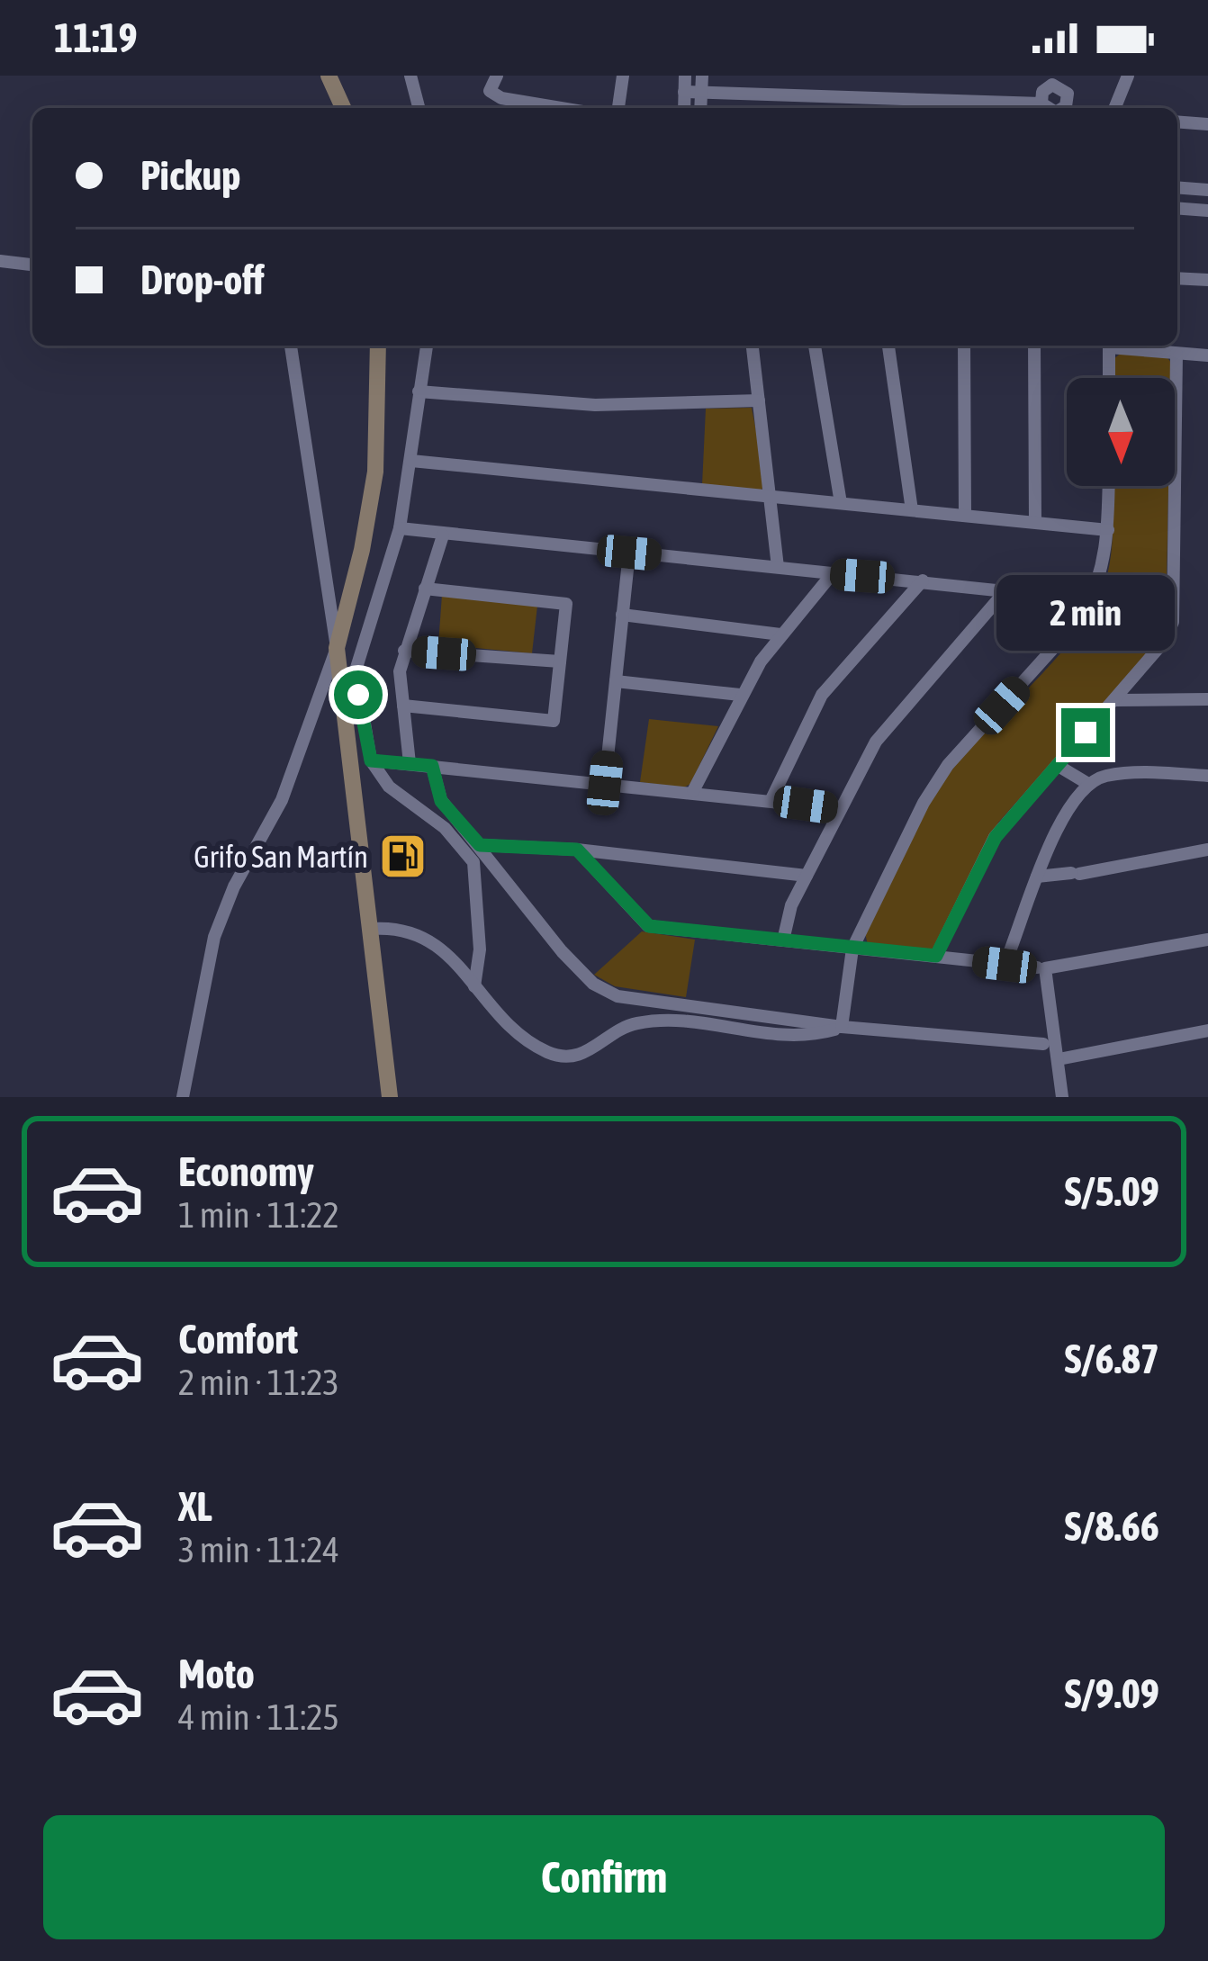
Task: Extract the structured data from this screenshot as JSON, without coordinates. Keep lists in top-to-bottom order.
{
  "places": {
    "fuel station": ["Grifo San Martín"]
  },
  "north": "bottom",
  "page": {
    "status": "11:19",
    "banner": ["Pickup", "Drop-off"],
    "bubble": "2 min",
    "list": [
      {
        "name": "Economy",
        "note": "1 min · 11:22",
        "value": "S/5.09"
      },
      {
        "name": "Comfort",
        "note": "2 min · 11:23",
        "value": "S/6.87"
      },
      {
        "name": "XL",
        "note": "3 min · 11:24",
        "value": "S/8.66"
      },
      {
        "name": "Moto",
        "note": "4 min · 11:25",
        "value": "S/9.09"
      }
    ],
    "buttons": "Confirm"
  }
}
